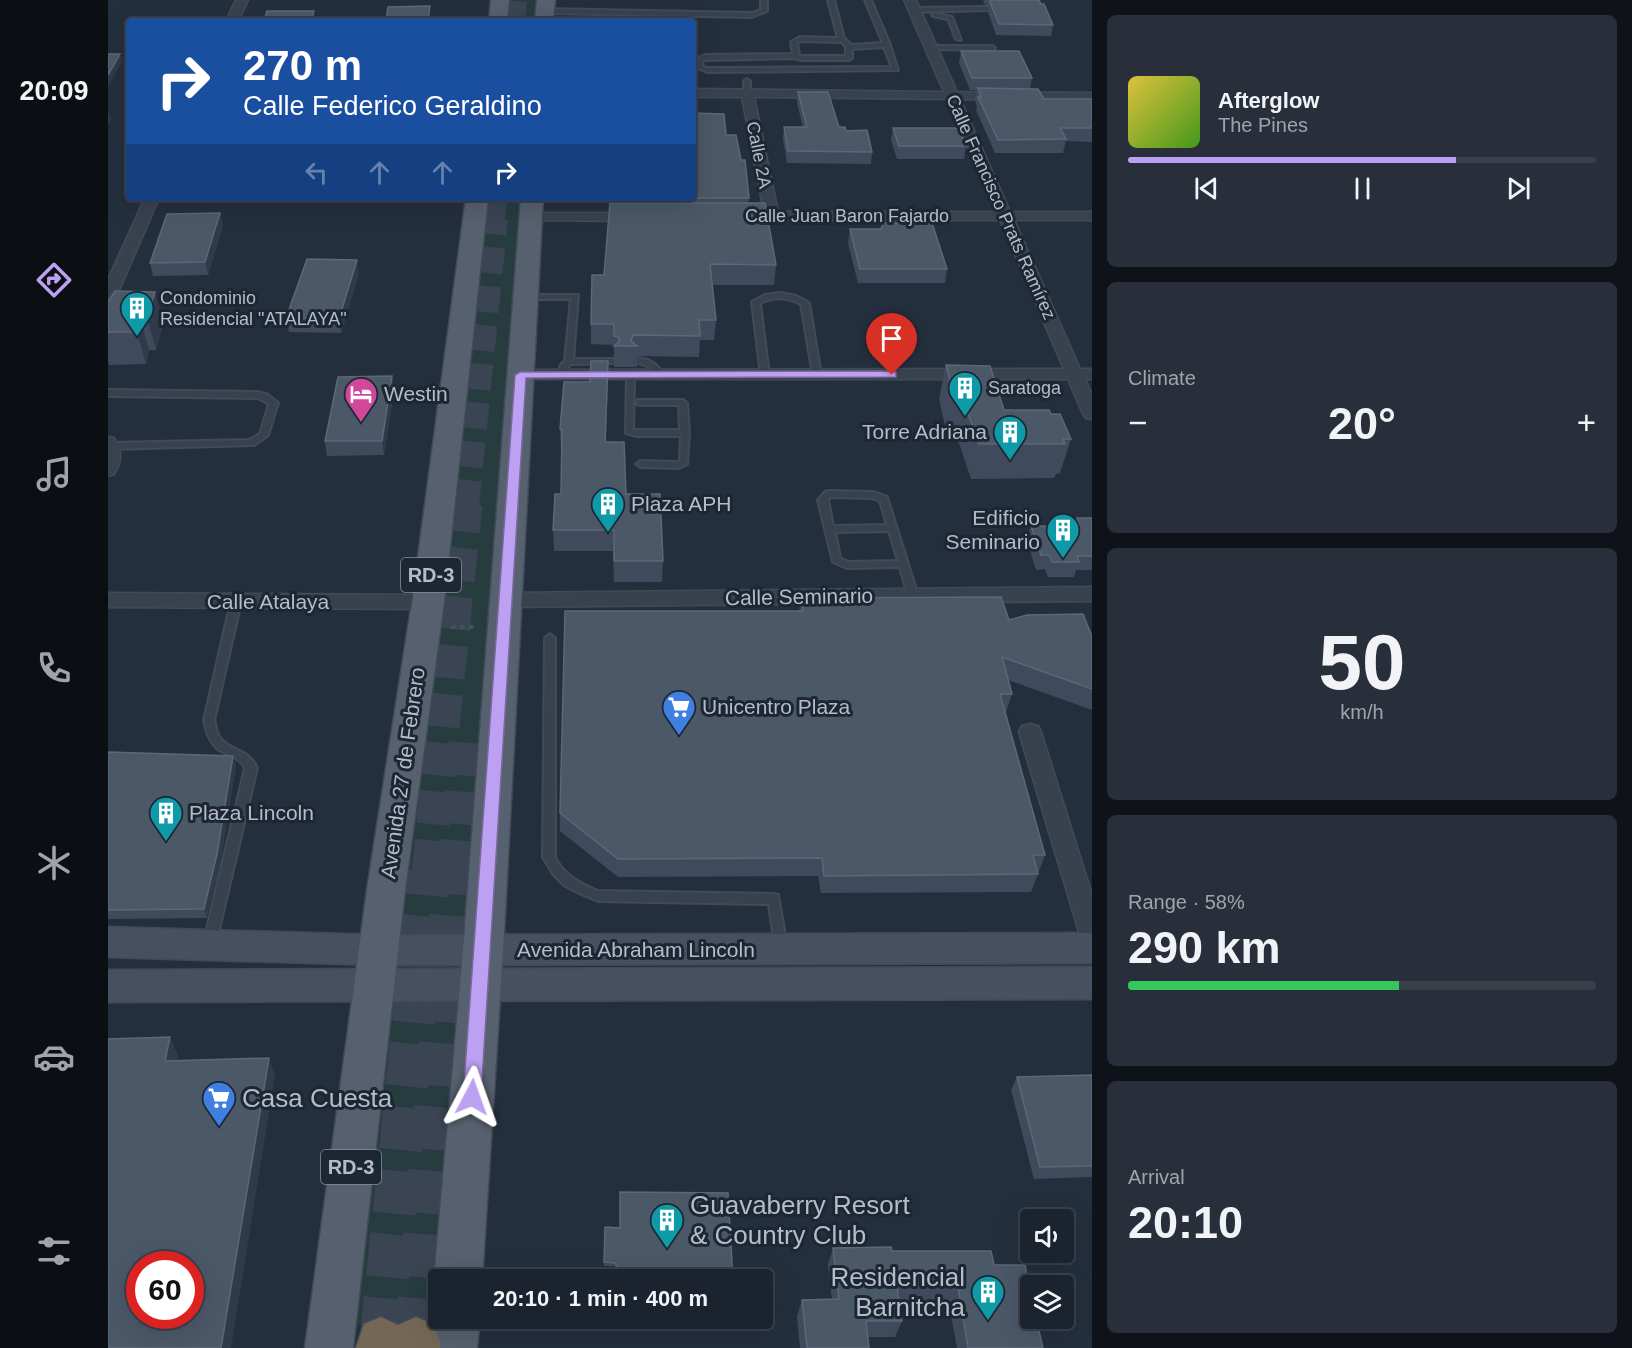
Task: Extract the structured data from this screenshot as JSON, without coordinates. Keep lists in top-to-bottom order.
{
  "streets": {
    "main road": ["RD-3", "Avenida 27 de Febrero", "Avenida Abraham Lincoln"],
    "street": [
      "Calle 2A",
      "Calle Francisco Prats Ramírez",
      "Calle Juan Baron Fajardo",
      "Calle Seminario",
      "Calle Atalaya"
    ]
  },
  "crossings": [
    ["Calle 2A", "Calle Juan Baron Fajardo"],
    ["Calle Francisco Prats Ramírez", "Calle Juan Baron Fajardo"],
    ["Calle Atalaya", "Avenida 27 de Febrero"],
    ["Avenida 27 de Febrero", "Avenida Abraham Lincoln"]
  ],
  "places": {
    "building": [
      "Condominio Residencial \"ATALAYA\"",
      "Saratoga",
      "Torre Adriana",
      "Plaza APH",
      "Edificio Seminario",
      "Plaza Lincoln",
      "Guavaberry Resort & Country Club",
      "Residencial Barnitcha"
    ],
    "hotel": ["Westin"],
    "supermarket": ["Unicentro Plaza", "Casa Cuesta"]
  },
  "page": {
    "tabs": "20:09",
    "turn": ["270 m", "Calle Federico Geraldino"],
    "song": ["Afterglow", "The Pines"],
    "tile": [
      "Climate",
      ["50", "km/h"],
      ["Range · 58%", "290 km"],
      ["Arrival", "20:10"]
    ],
    "heat": ["−", "20°", "+"],
    "limit": "60",
    "trip": "20:10 · 1 min · 400 m"
  }
}
